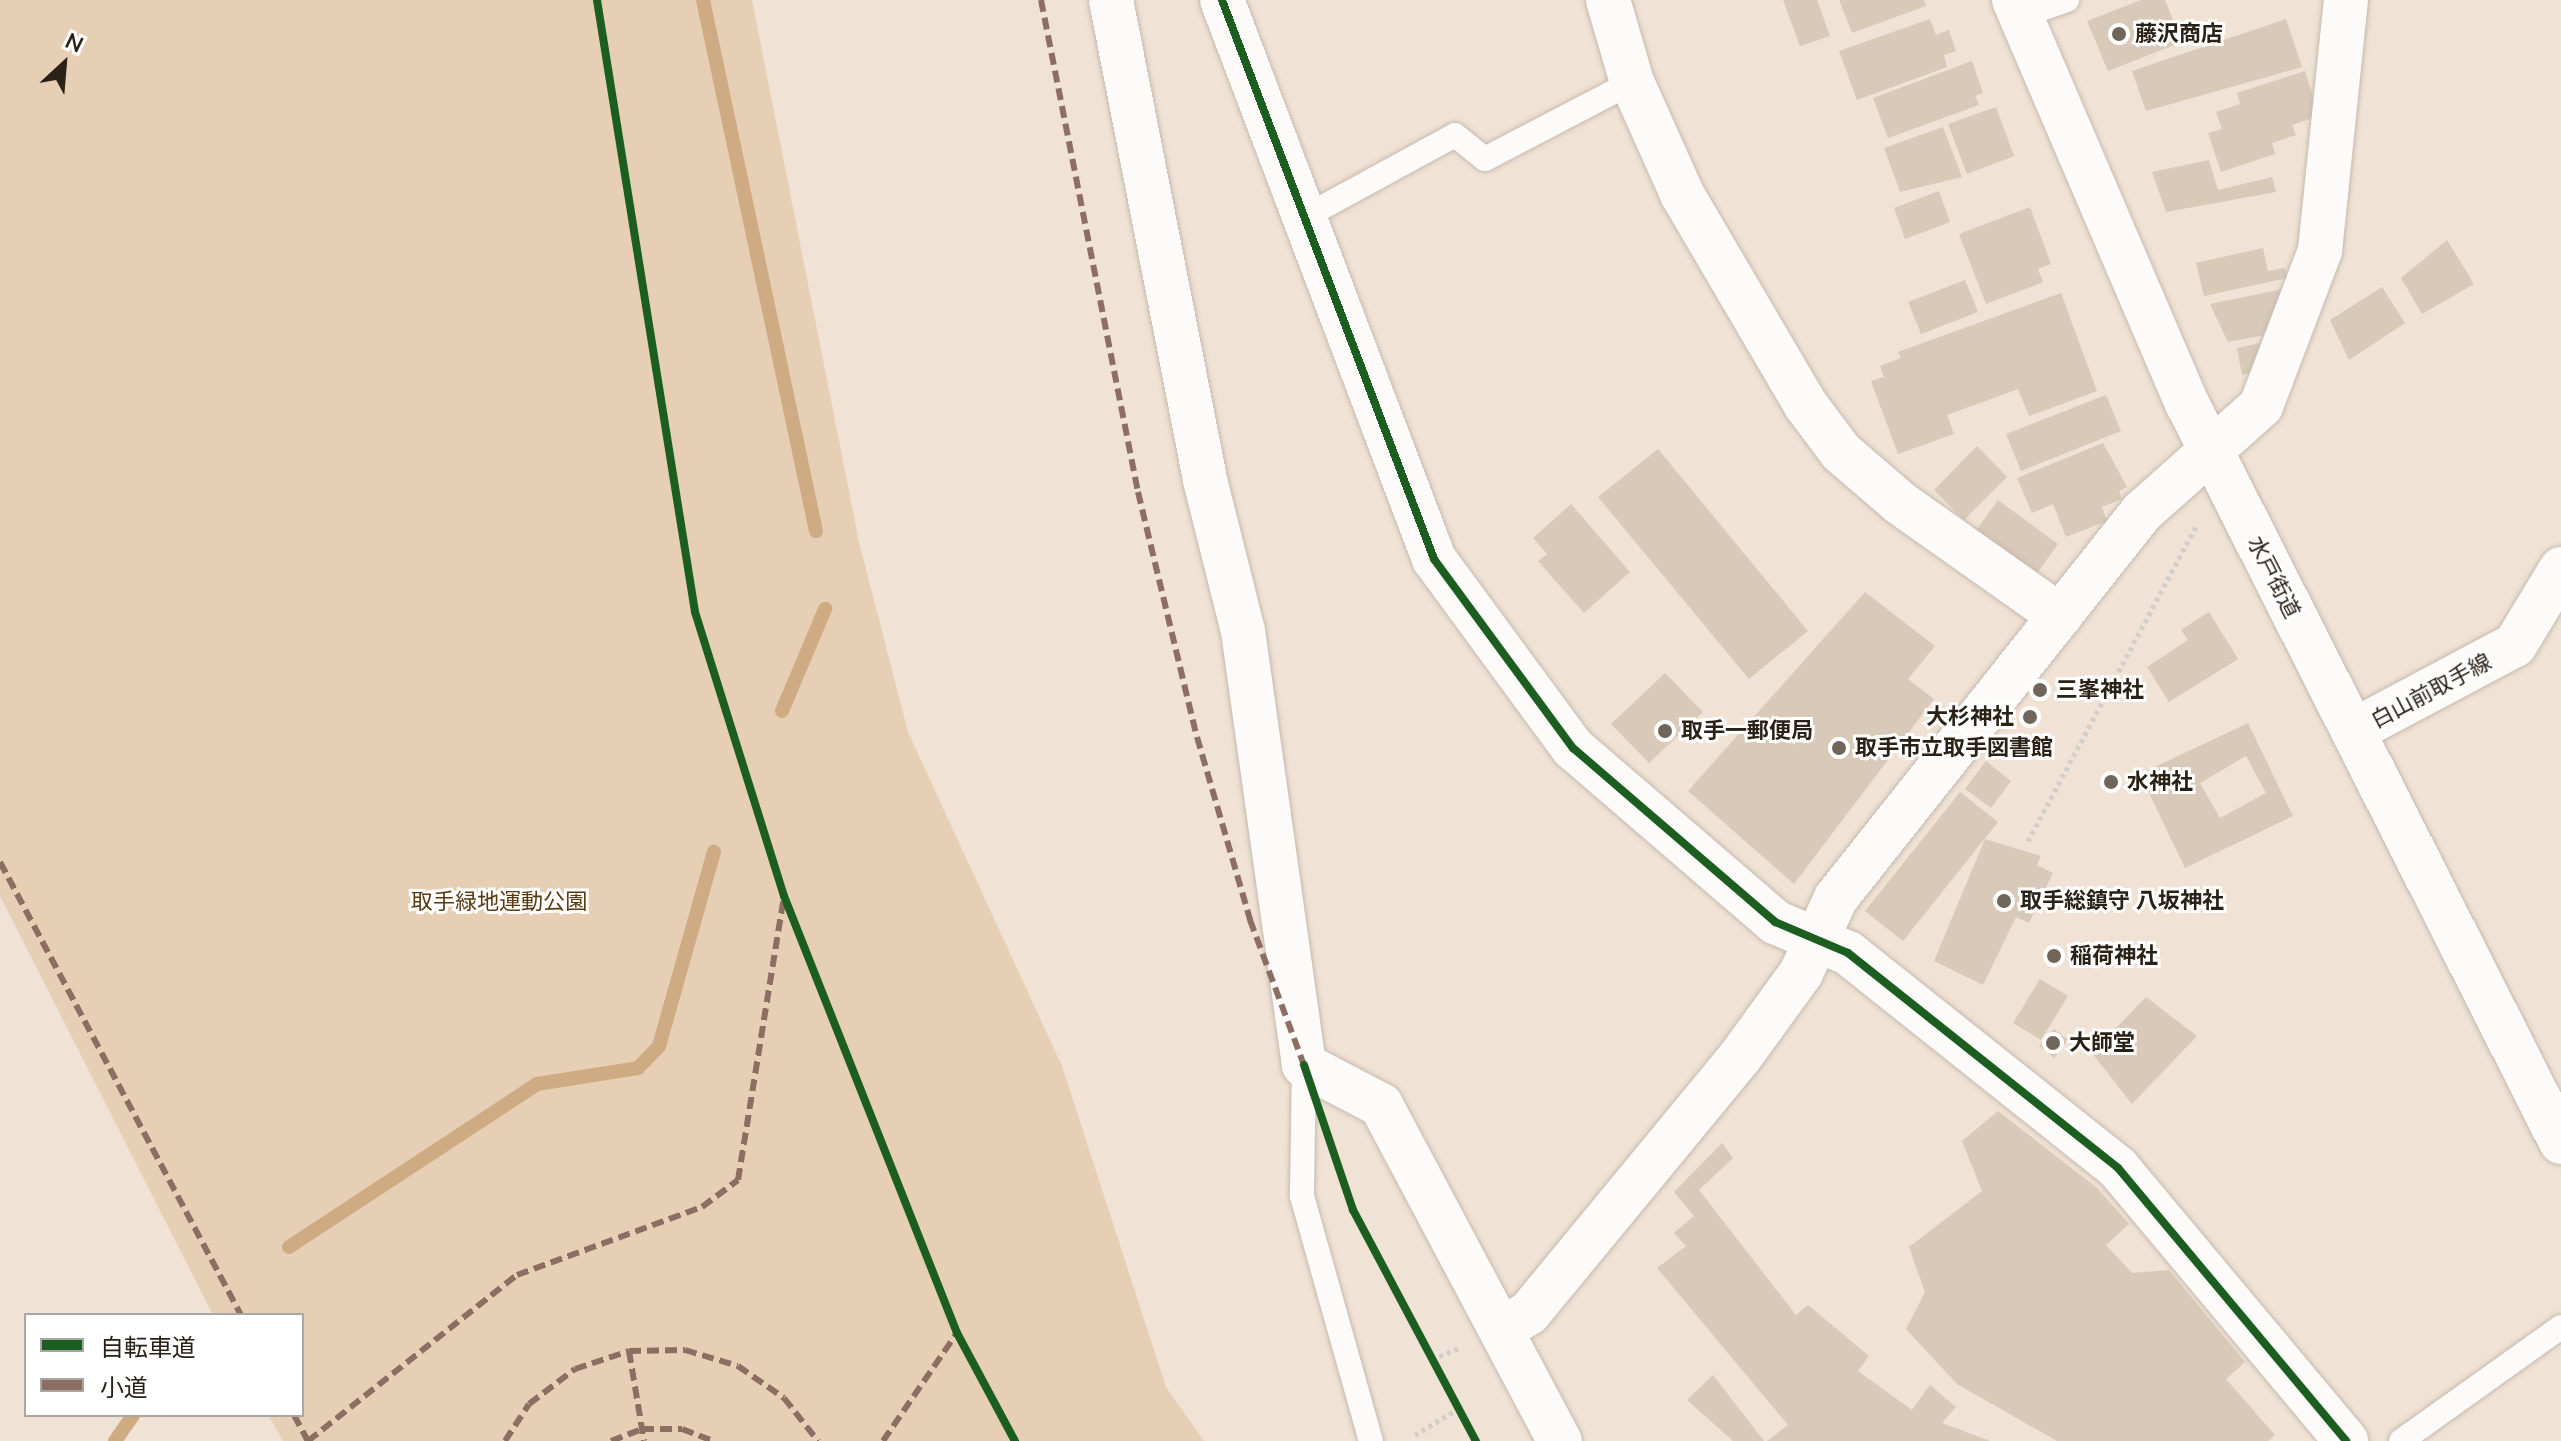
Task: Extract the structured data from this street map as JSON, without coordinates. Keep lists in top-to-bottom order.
{
  "streets": {
    "street": ["水戸街道", "白山前取手線"]
  },
  "crossings": [
    ["水戸街道", "白山前取手線"]
  ],
  "parks": ["取手緑地運動公園"],
  "places": [
    "藤沢商店",
    "三峯神社",
    "大杉神社",
    "取手一郵便局",
    "取手市立取手図書館",
    "水神社",
    "取手総鎮守 八坂神社",
    "稲荷神社",
    "大師堂"
  ],
  "legend": ["自転車道", "小道"],
  "north": "top right"
}
